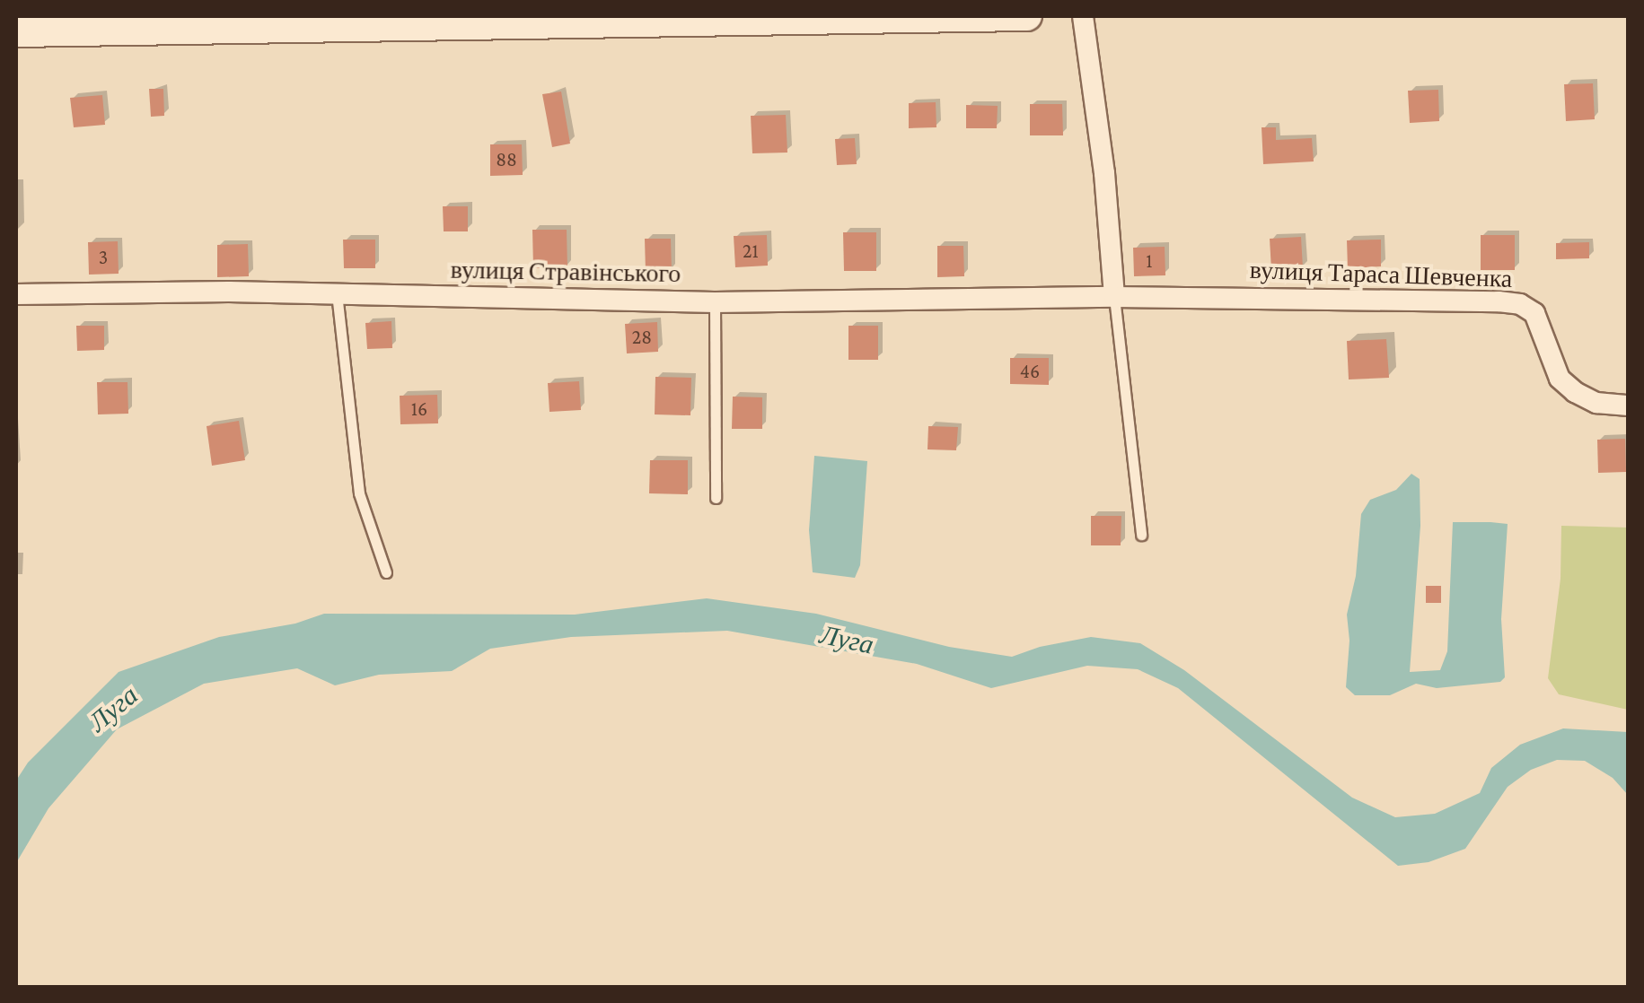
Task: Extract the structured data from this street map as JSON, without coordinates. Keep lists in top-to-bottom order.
{
  "streets": {
    "street": ["вулиця Стравінського", "вулиця Тараса Шевченка"]
  },
  "crossings": [
    ["вулиця Стравінського", "вулиця Тараса Шевченка"]
  ],
  "water": ["Луга"],
  "house_numbers": [
    "88",
    "21",
    "3",
    "1",
    "28",
    "46",
    "16"
  ]
}
